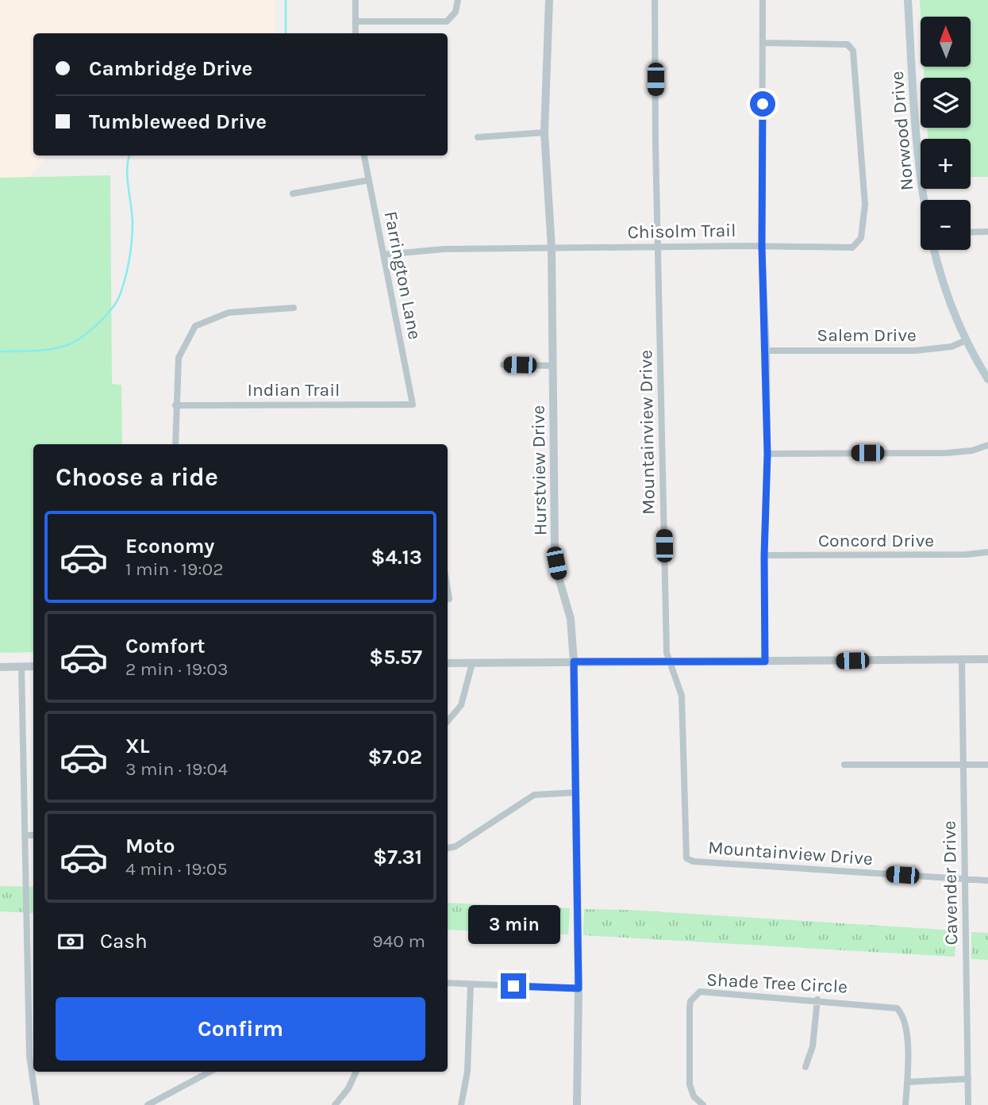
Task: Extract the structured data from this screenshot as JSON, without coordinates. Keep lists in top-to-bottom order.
{
  "streets": {
    "main road": ["Norwood Drive"],
    "street": [
      "Chisolm Trail",
      "Farrington Lane",
      "Salem Drive",
      "Indian Trail",
      "Mountainview Drive",
      "Hurstview Drive",
      "Concord Drive",
      "Cavender Drive",
      "Shade Tree Circle"
    ]
  },
  "crossings": [
    ["Norwood Drive", "Salem Drive"],
    ["Chisolm Trail", "Farrington Lane"],
    ["Chisolm Trail", "Mountainview Drive"],
    ["Chisolm Trail", "Hurstview Drive"],
    ["Farrington Lane", "Indian Trail"],
    ["Mountainview Drive", "Cavender Drive"]
  ],
  "north": "top",
  "page": {
    "map_buttons": ["+", "−"],
    "banner": ["Cambridge Drive", "Tumbleweed Drive"],
    "heading": "Choose a ride",
    "list": [
      {
        "name": "Economy",
        "note": "1 min · 19:02",
        "value": "$4.13"
      },
      {
        "name": "Comfort",
        "note": "2 min · 19:03",
        "value": "$5.57"
      },
      {
        "name": "XL",
        "note": "3 min · 19:04",
        "value": "$7.02"
      },
      {
        "name": "Moto",
        "note": "4 min · 19:05",
        "value": "$7.31"
      }
    ],
    "bubble": "3 min",
    "pay": ["Cash", "940 m"],
    "buttons": "Confirm"
  }
}
